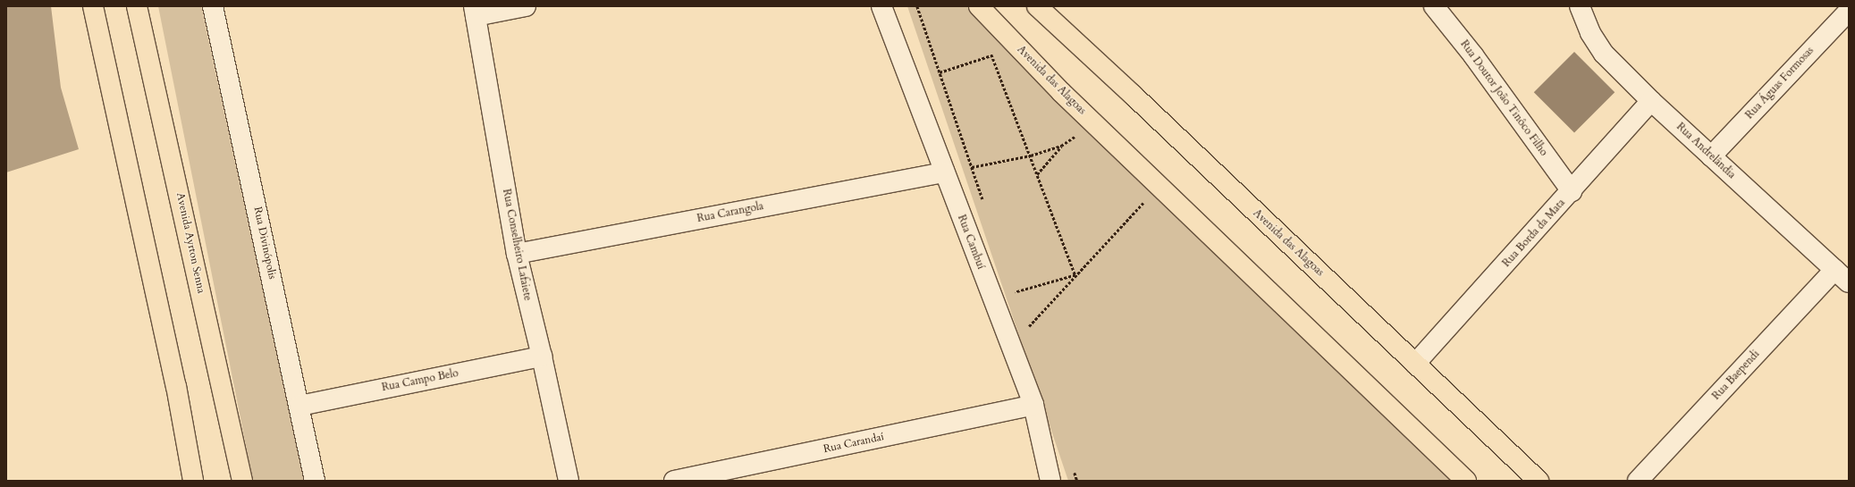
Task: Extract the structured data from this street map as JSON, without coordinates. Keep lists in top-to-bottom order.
{
  "streets": {
    "main road": ["Avenida das Alagoas", "Avenida Ayrton Senna"],
    "street": [
      "Rua Águas Formosas",
      "Rua Doutor João Tinôco Filho",
      "Rua Andrelândia",
      "Rua Carangola",
      "Rua Borda da Mata",
      "Rua Cambuí",
      "Rua Divinópolis",
      "Rua Conselheiro Lafaiete",
      "Rua Baependi",
      "Rua Campo Belo",
      "Rua Carandaí"
    ]
  },
  "crossings": [
    ["Avenida das Alagoas", "Rua Borda da Mata"],
    ["Rua Águas Formosas", "Rua Andrelândia"],
    ["Rua Doutor João Tinôco Filho", "Rua Borda da Mata"],
    ["Rua Andrelândia", "Rua Borda da Mata"],
    ["Rua Andrelândia", "Rua Baependi"],
    ["Rua Carangola", "Rua Cambuí"],
    ["Rua Carangola", "Rua Conselheiro Lafaiete"],
    ["Rua Cambuí", "Rua Carandaí"],
    ["Rua Divinópolis", "Rua Campo Belo"],
    ["Rua Conselheiro Lafaiete", "Rua Campo Belo"]
  ]
}
